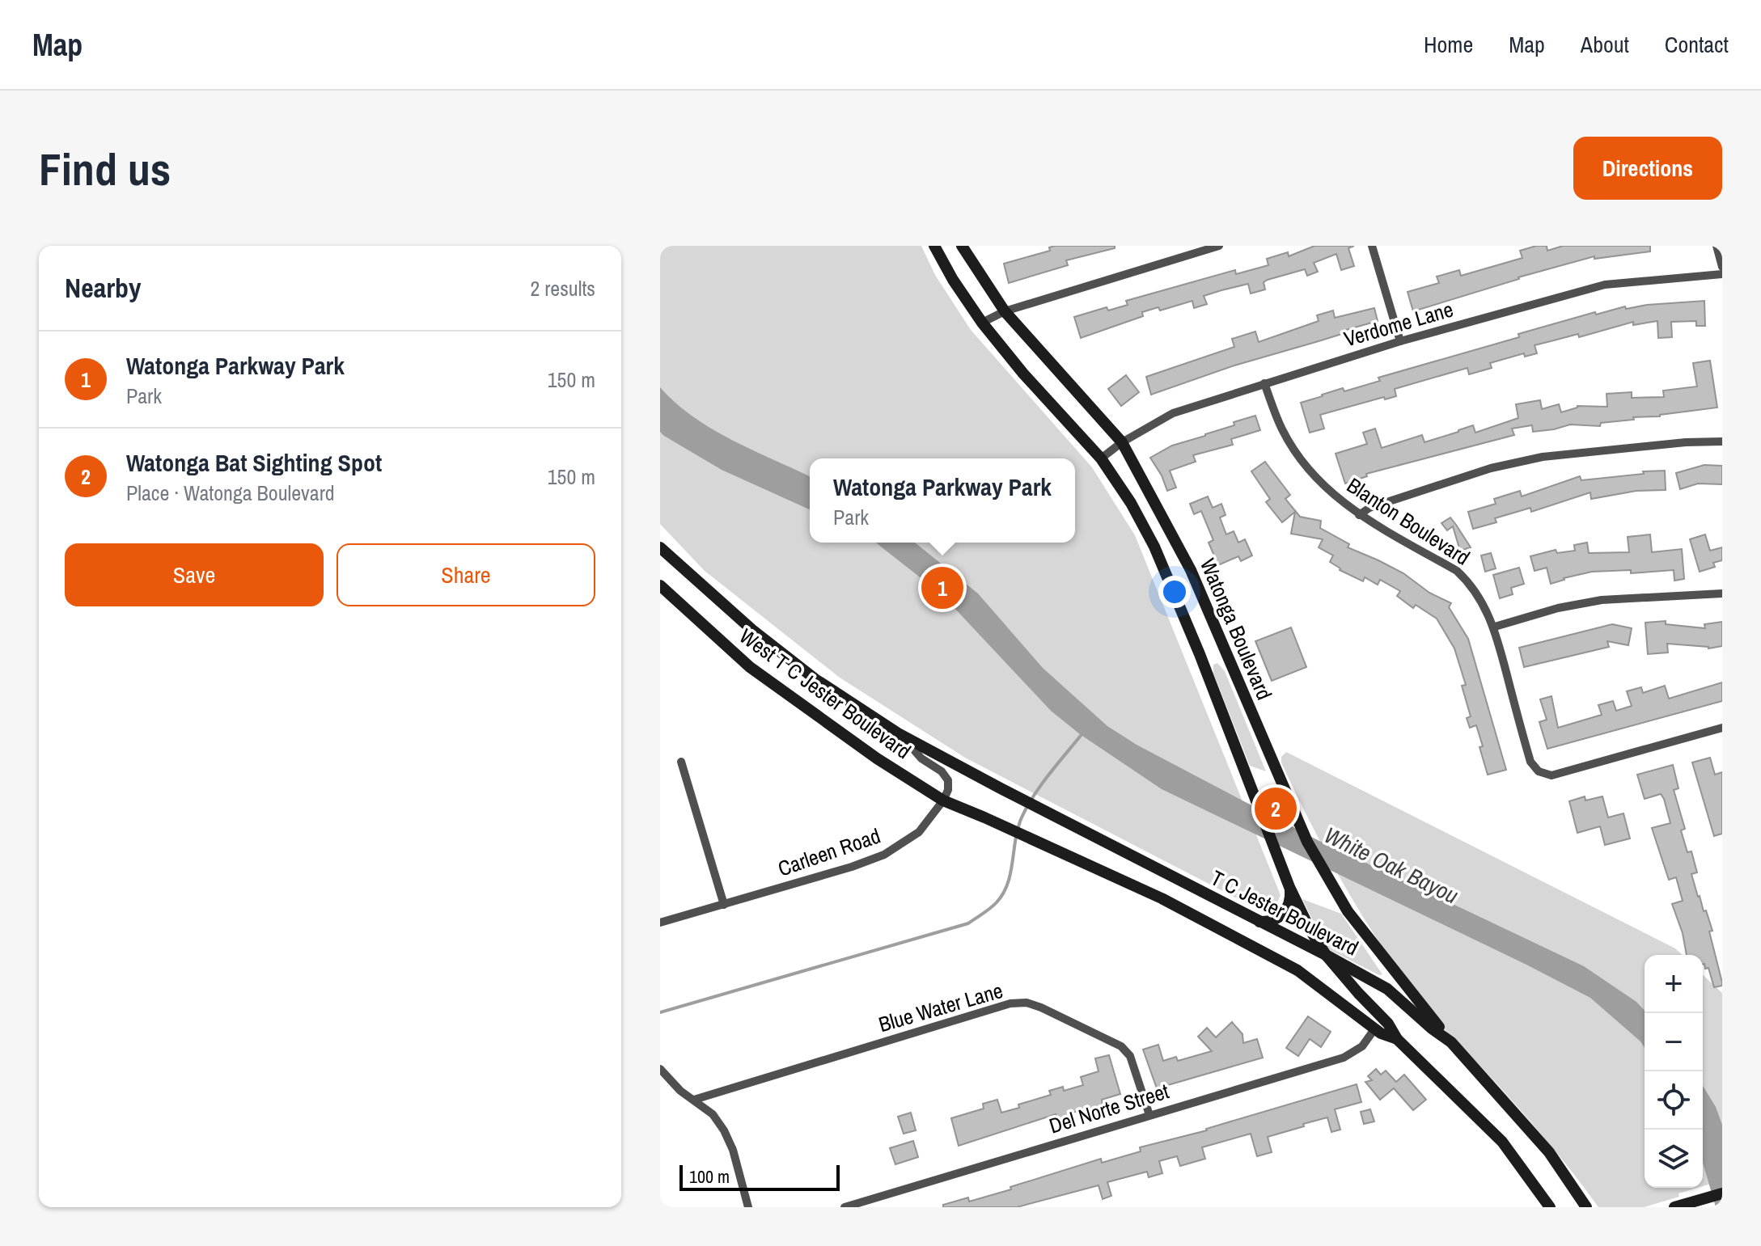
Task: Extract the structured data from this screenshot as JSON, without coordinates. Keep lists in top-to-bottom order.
{
  "streets": {
    "main road": ["Watonga Boulevard", "West T C Jester Boulevard", "T C Jester Boulevard"],
    "street": [
      "Verdome Lane",
      "Blanton Boulevard",
      "Carleen Road",
      "Blue Water Lane",
      "Del Norte Street"
    ]
  },
  "crossings": [
    ["Verdome Lane", "Blanton Boulevard"],
    ["Verdome Lane", "Watonga Boulevard"],
    ["Watonga Boulevard", "T C Jester Boulevard"],
    ["West T C Jester Boulevard", "Carleen Road"],
    ["West T C Jester Boulevard", "T C Jester Boulevard"],
    ["Carleen Road", "T C Jester Boulevard"],
    ["T C Jester Boulevard", "Del Norte Street"],
    ["Blue Water Lane", "Del Norte Street"]
  ],
  "water": ["White Oak Bayou"],
  "scale_bar": "100 m",
  "page": {
    "header": "Map",
    "nav": [
      "Home",
      "Map",
      "About",
      "Contact"
    ],
    "buttons": [
      "Directions",
      ["Save", "Share"]
    ],
    "title": "Find us",
    "heading": ["Nearby", "2 results"],
    "list": [
      {
        "mark": "1",
        "name": "Watonga Parkway Park",
        "note": "Park",
        "value": "150 m"
      },
      {
        "mark": "2",
        "name": "Watonga Bat Sighting Spot",
        "note": "Place · Watonga Boulevard",
        "value": "150 m"
      }
    ],
    "popup": ["Watonga Parkway Park", "Park"],
    "pins": ["1", "2"],
    "map_buttons": ["+", "−"],
    "scale": "100 m"
  }
}
